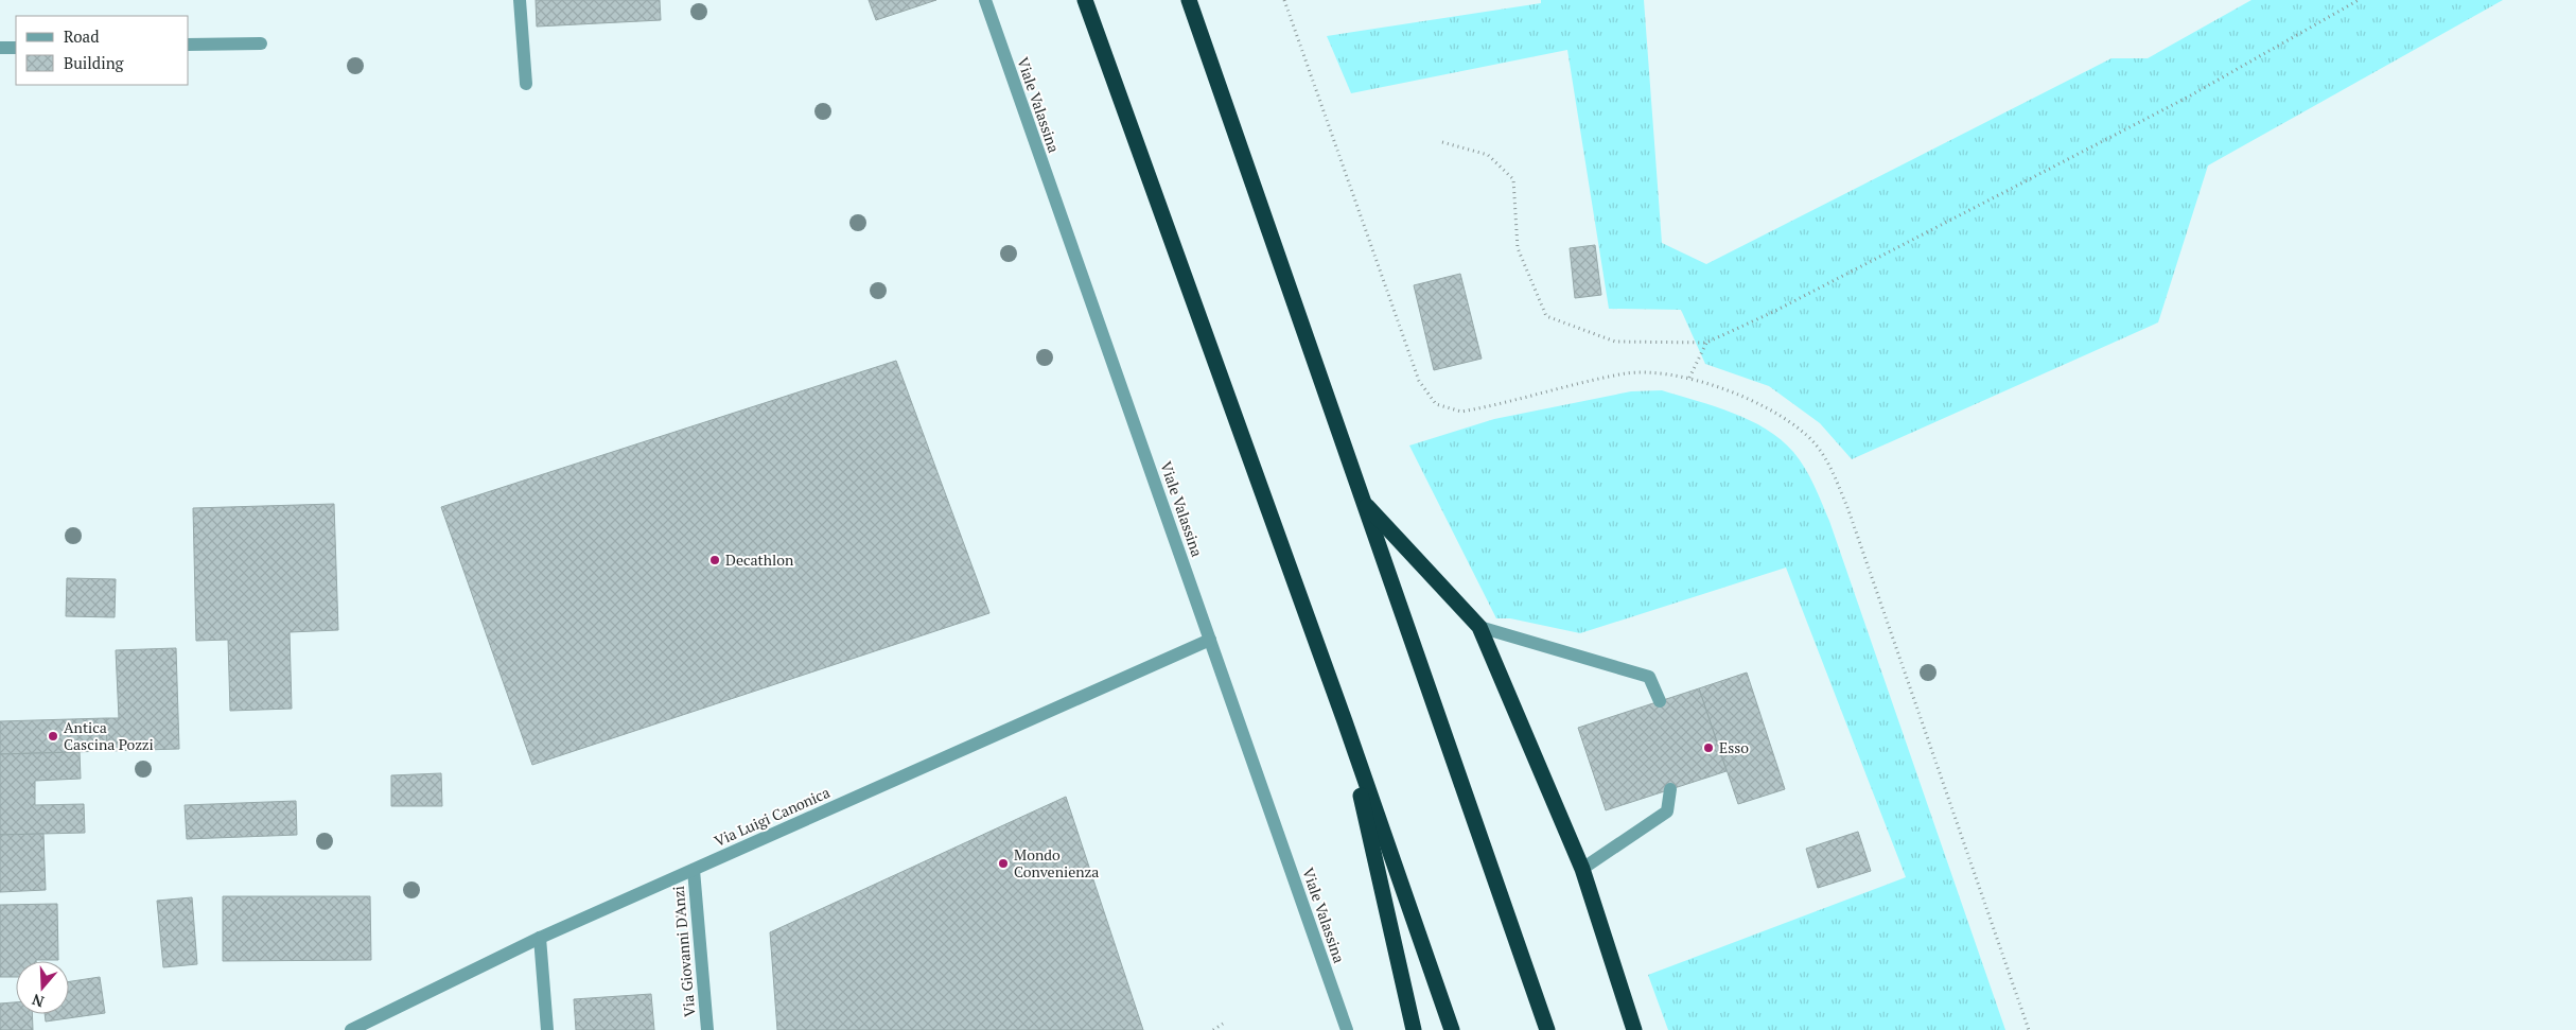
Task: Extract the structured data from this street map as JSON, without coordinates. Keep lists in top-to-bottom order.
{
  "streets": {
    "street": ["Viale Valassina", "Via Luigi Canonica", "Via Giovanni D'Anzi"]
  },
  "crossings": [
    ["Viale Valassina", "Via Luigi Canonica"],
    ["Via Luigi Canonica", "Via Giovanni D'Anzi"]
  ],
  "places": [
    "Decathlon",
    "Antica Cascina Pozzi",
    "Esso",
    "Mondo Convenienza"
  ],
  "legend": ["Road", "Building"],
  "north": "bottom"
}
